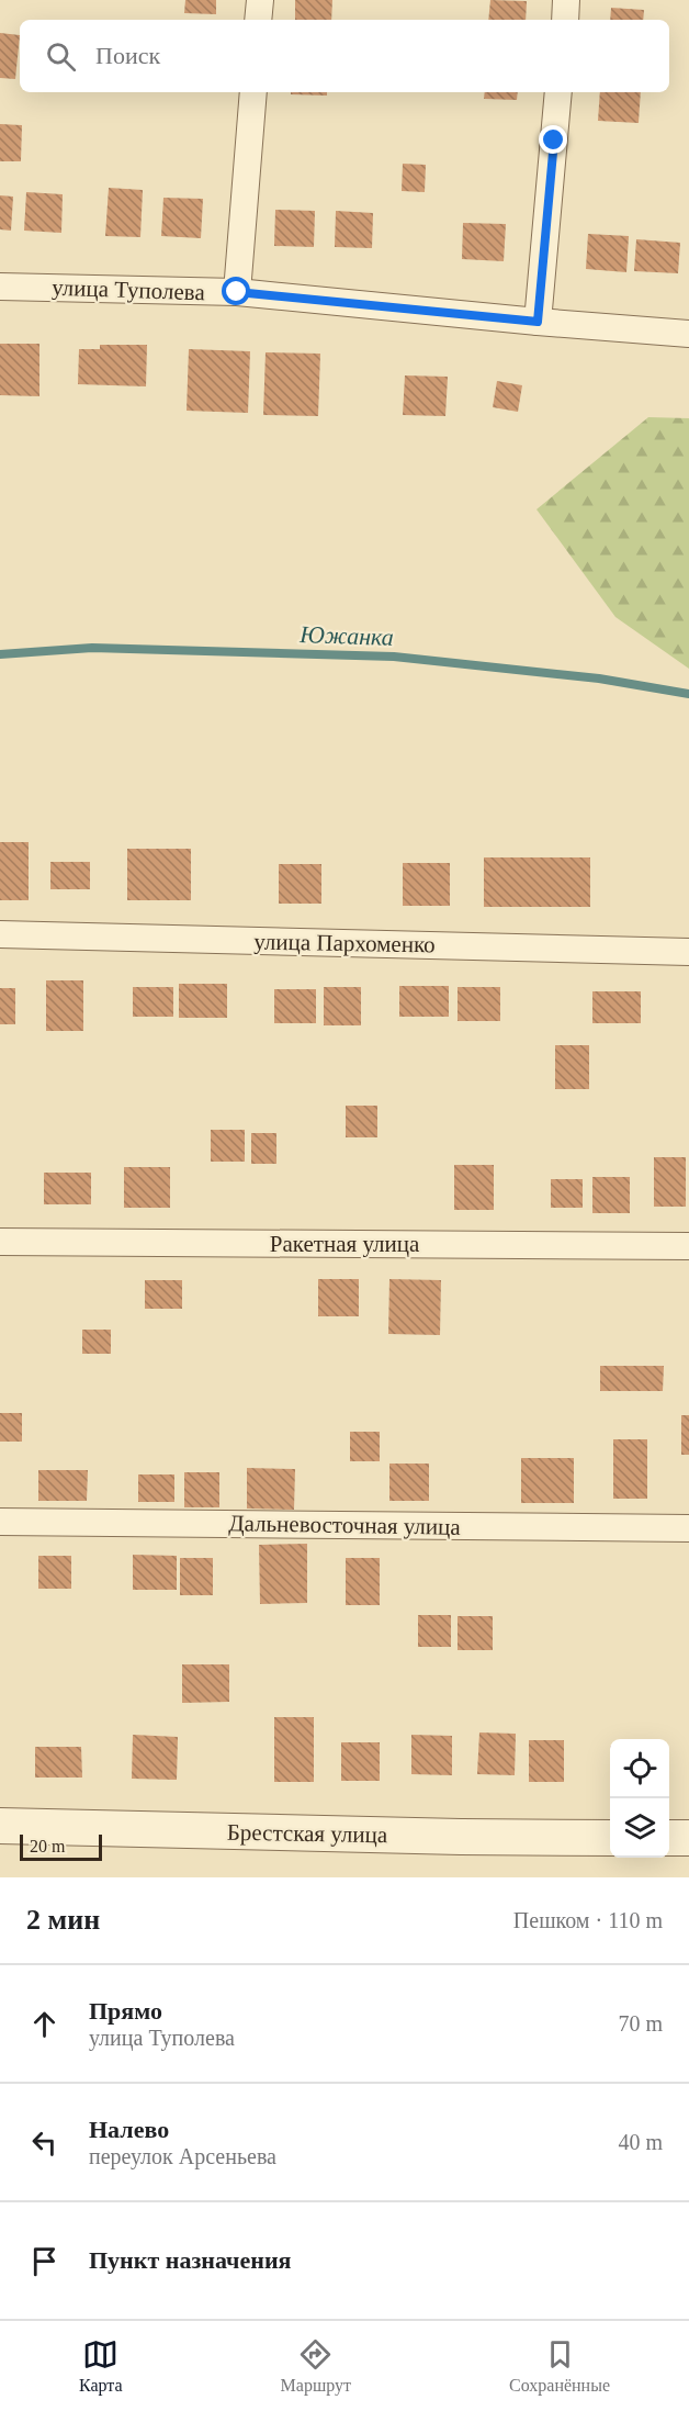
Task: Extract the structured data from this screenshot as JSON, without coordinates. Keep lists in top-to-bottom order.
{
  "streets": {
    "street": [
      "улица Туполева",
      "улица Пархоменко",
      "Ракетная улица",
      "Дальневосточная улица",
      "Брестская улица"
    ]
  },
  "water": ["Южанка"],
  "scale_bar": "20 m",
  "page": {
    "search": "Поиск",
    "scale": "20 m",
    "heading": ["2 мин", "Пешком · 110 m"],
    "list": [
      ["Прямо", "улица Туполева", "70 m"],
      ["Налево", "переулок Арсеньева", "40 m"],
      "Пункт назначения"
    ],
    "nav": ["Карта", "Маршрут", "Сохранённые"]
  }
}
